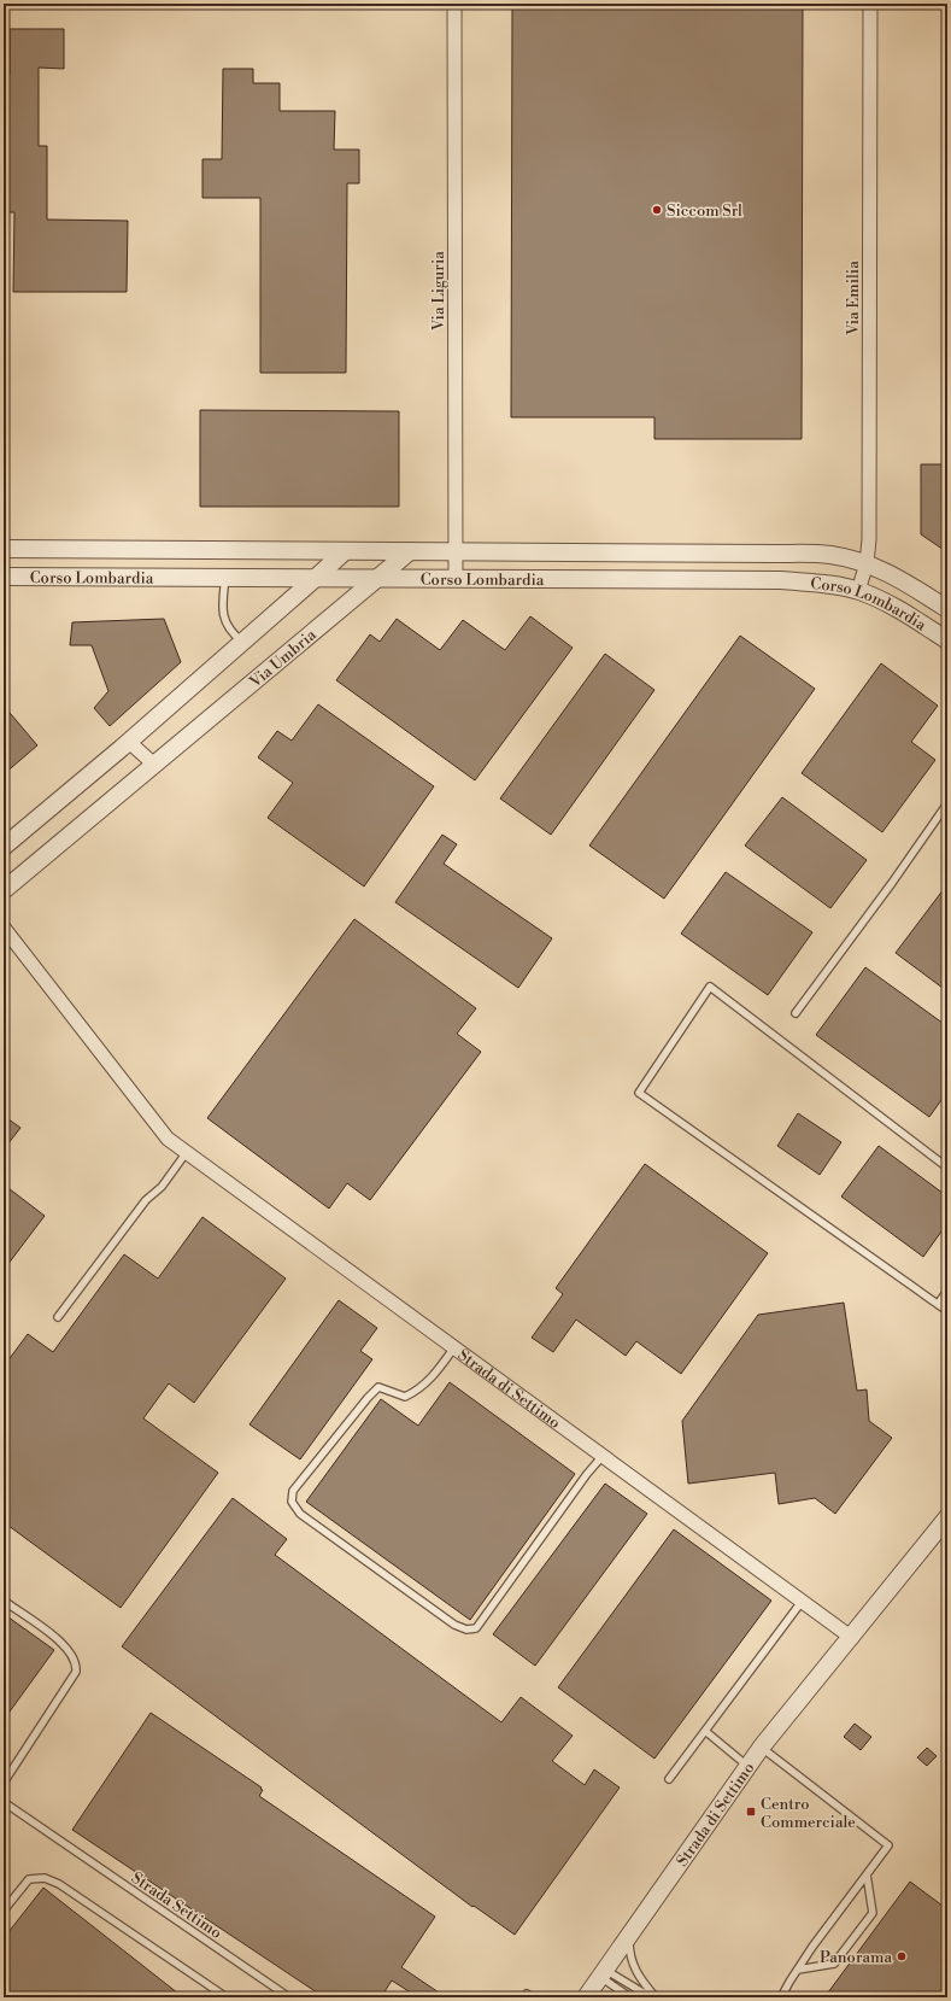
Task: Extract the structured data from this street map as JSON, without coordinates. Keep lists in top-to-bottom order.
{
  "streets": {
    "street": [
      "Via Liguria",
      "Via Emilia",
      "Corso Lombardia",
      "Via Umbria",
      "Strada di Settimo"
    ],
    "lane": ["Strada Settimo"]
  },
  "crossings": [
    ["Via Liguria", "Corso Lombardia"],
    ["Via Emilia", "Corso Lombardia"],
    ["Corso Lombardia", "Via Umbria"]
  ],
  "places": {
    "other": ["Siccom Srl", "Panorama"],
    "transit": ["Centro Commerciale"]
  }
}
